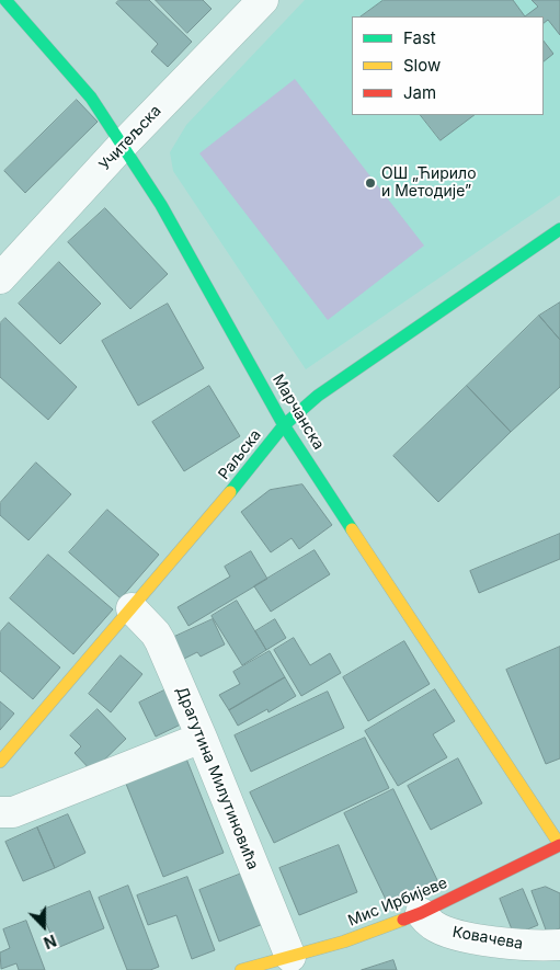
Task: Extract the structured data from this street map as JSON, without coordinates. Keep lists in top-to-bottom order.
{
  "streets": {
    "street": [
      "Учитељска",
      "Марчанска",
      "Раљска",
      "Драгутина Милутиновића",
      "Мис Ирбијеве",
      "Ковачева"
    ]
  },
  "crossings": [
    ["Учитељска", "Марчанска"],
    ["Марчанска", "Раљска"],
    ["Марчанска", "Мис Ирбијеве"],
    ["Раљска", "Драгутина Милутиновића"],
    ["Драгутина Милутиновића", "Мис Ирбијеве"],
    ["Мис Ирбијеве", "Ковачева"]
  ],
  "places": ["ОШ „Ћирило и Методије”"],
  "legend": ["Fast", "Slow", "Jam"],
  "north": "bottom"
}
